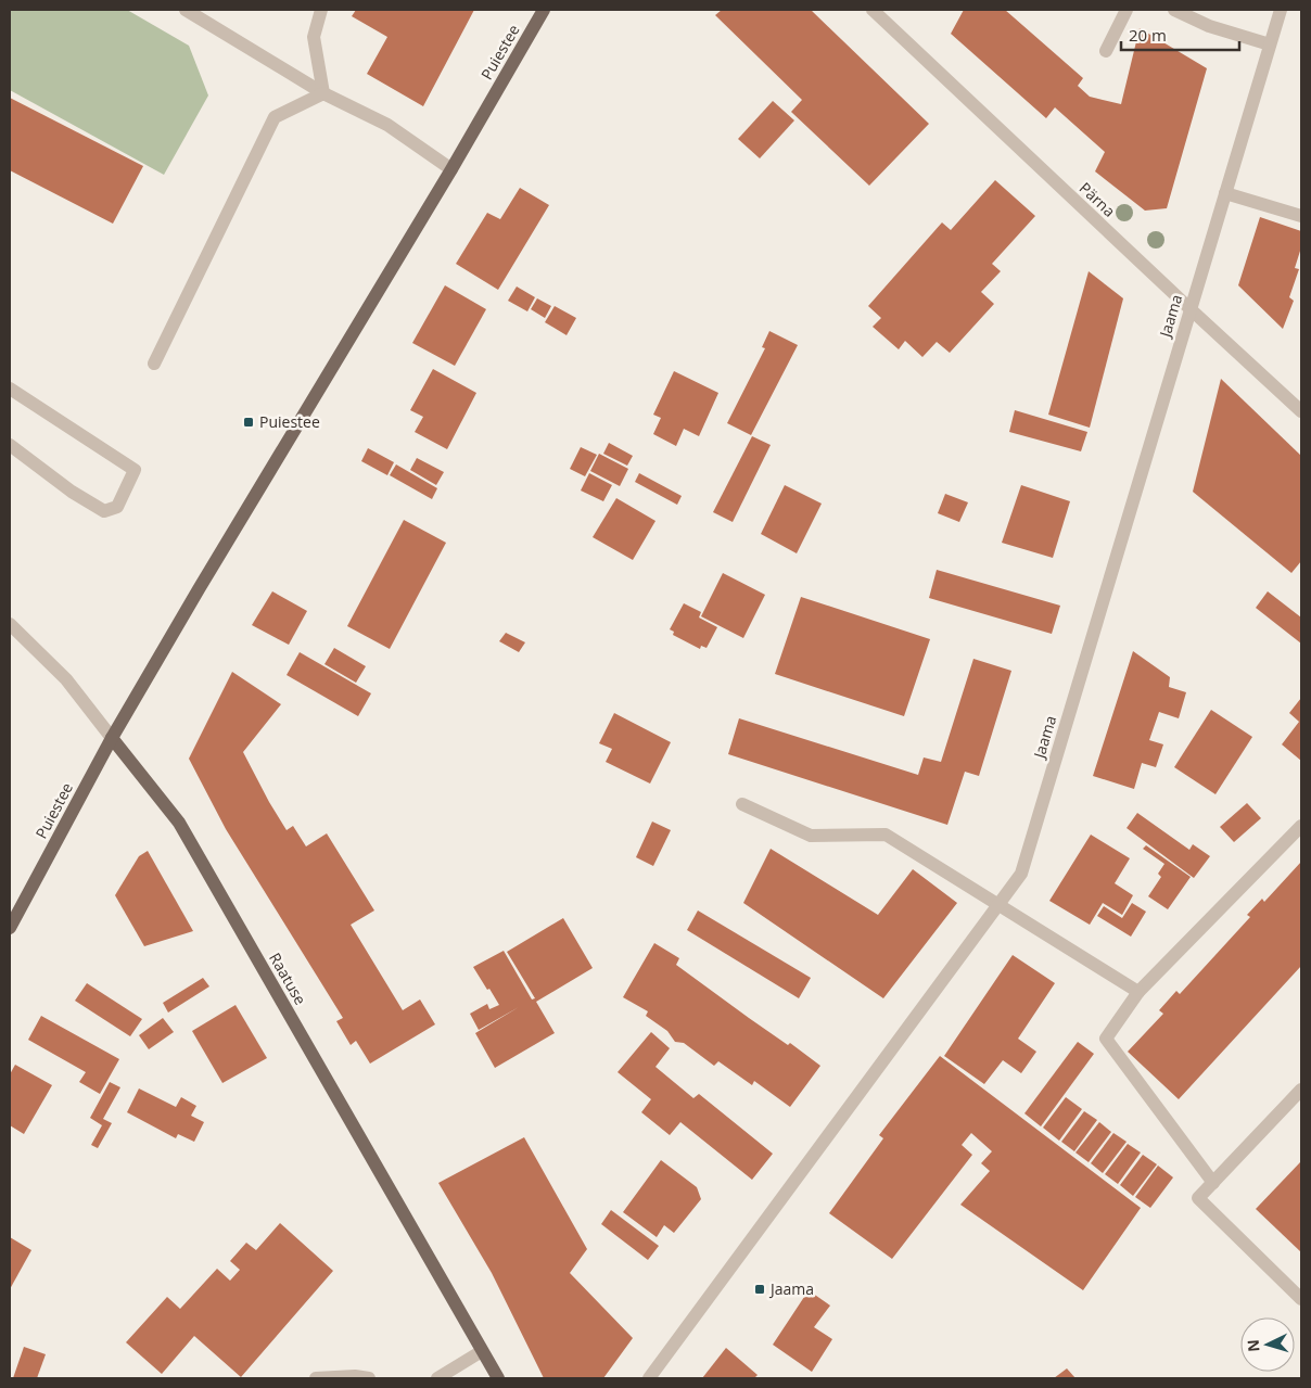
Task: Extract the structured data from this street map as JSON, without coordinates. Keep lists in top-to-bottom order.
{
  "streets": {
    "main road": ["Puiestee", "Raatuse"],
    "street": ["Pärna", "Jaama"]
  },
  "crossings": [
    ["Puiestee", "Raatuse"],
    ["Pärna", "Jaama"]
  ],
  "places": {
    "transit": ["Puiestee", "Jaama"]
  },
  "scale_bar": "20 m",
  "north": "left"
}
